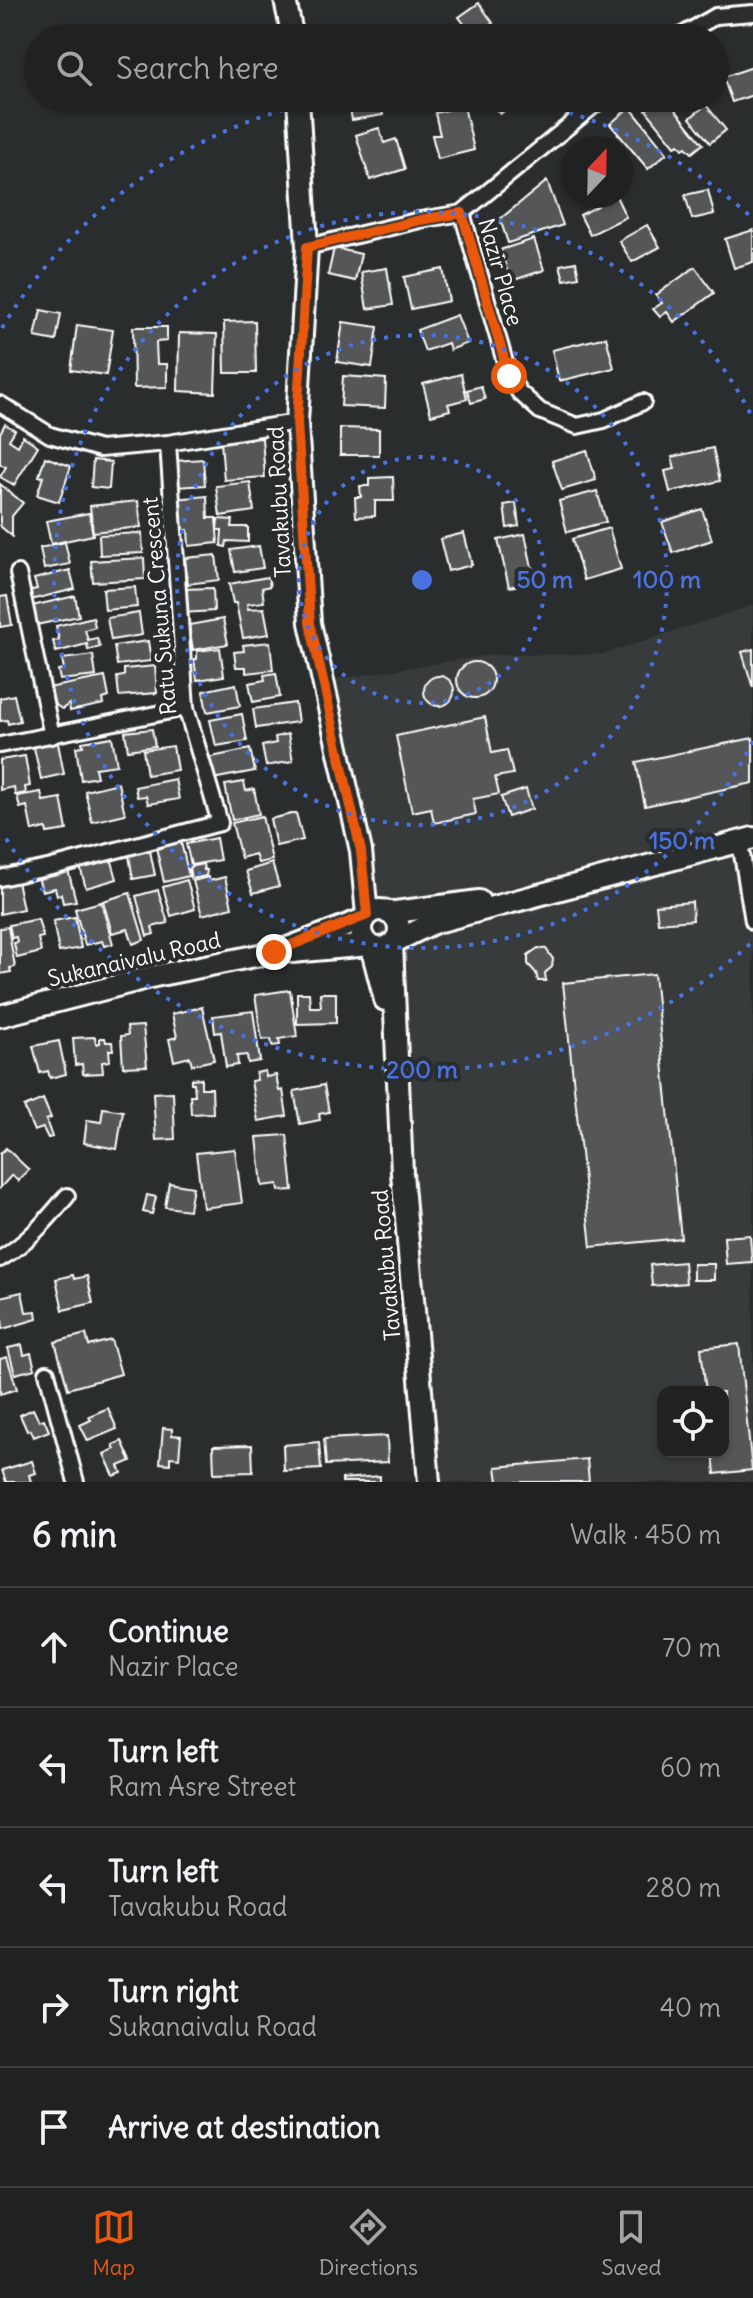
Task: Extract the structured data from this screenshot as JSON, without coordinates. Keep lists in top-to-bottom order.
{
  "streets": {
    "main road": ["Tavakubu Road", "Sukanaivalu Road"],
    "street": ["Nazir Place", "Ratu Sukuna Crescent"]
  },
  "crossings": [
    ["Tavakubu Road", "Sukanaivalu Road"]
  ],
  "north": "top",
  "page": {
    "search": "Search here",
    "heading": ["6 min", "Walk · 450 m"],
    "list": [
      ["Continue", "Nazir Place", "70 m"],
      ["Turn left", "Ram Asre Street", "60 m"],
      ["Turn left", "Tavakubu Road", "280 m"],
      ["Turn right", "Sukanaivalu Road", "40 m"],
      "Arrive at destination"
    ],
    "nav": ["Map", "Directions", "Saved"]
  },
  "rings": [
    "50 m",
    "100 m",
    "150 m",
    "200 m"
  ]
}
